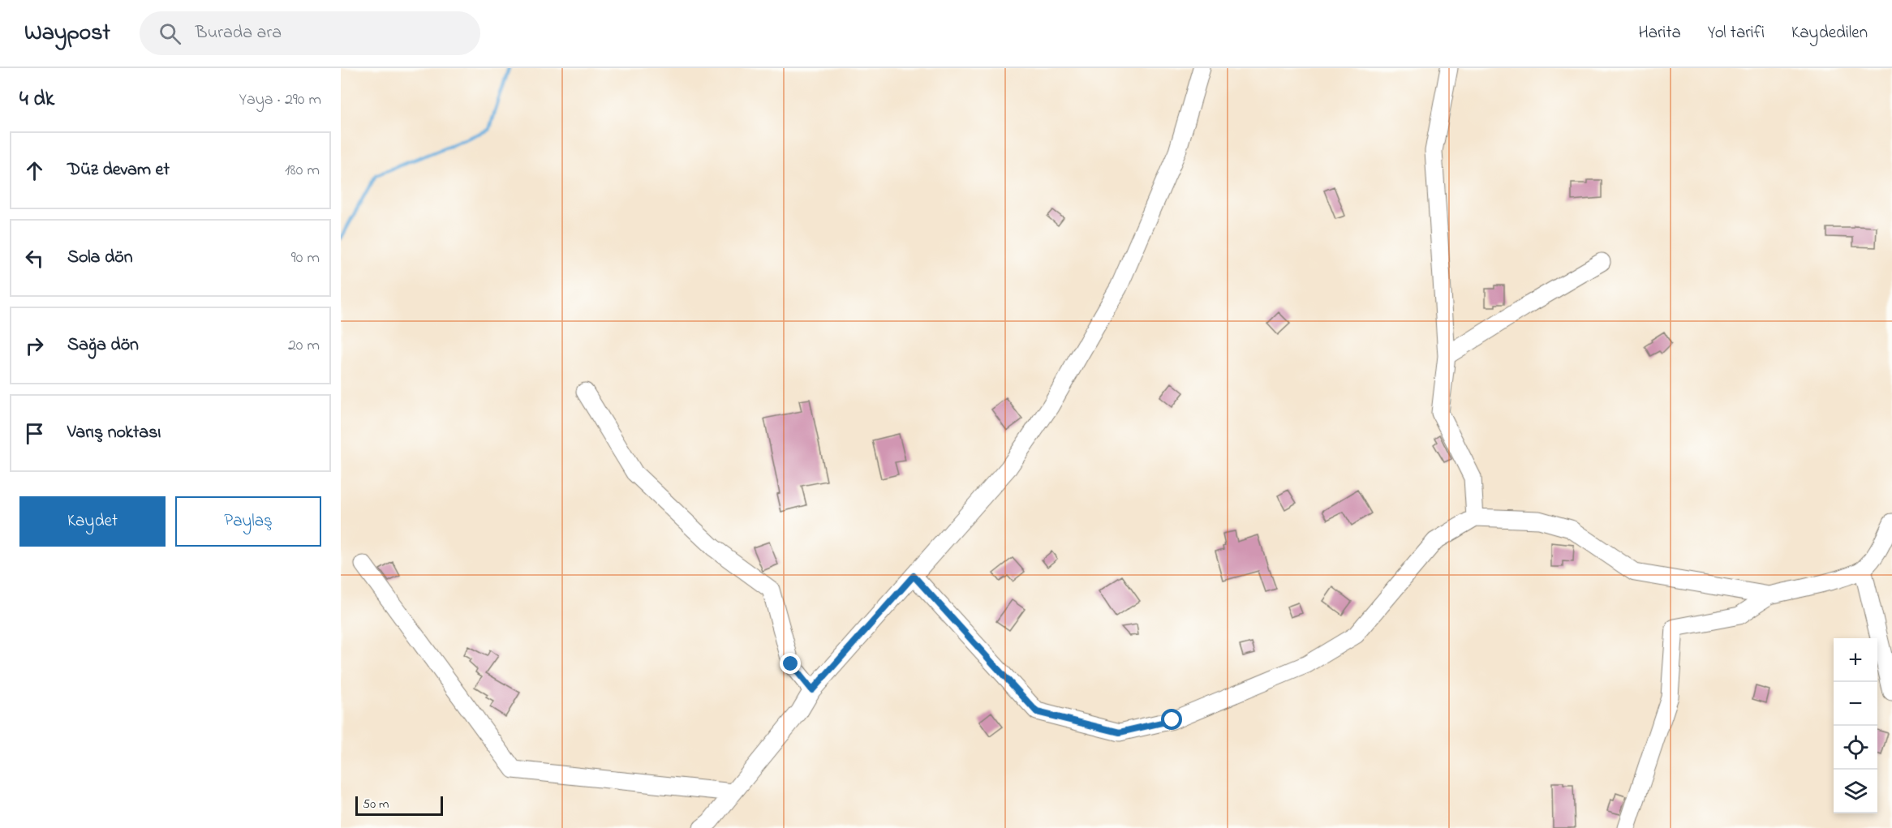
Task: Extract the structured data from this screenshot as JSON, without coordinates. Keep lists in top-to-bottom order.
{
  "scale_bar": "50 m",
  "page": {
    "header": "Waypost",
    "search": "Burada ara",
    "nav": ["Harita", "Yol tarifi", "Kaydedilen"],
    "heading": ["4 dk", "Yaya · 290 m"],
    "list": [
      ["Düz devam et", "180 m"],
      ["Sola dön", "90 m"],
      ["Sağa dön", "20 m"],
      "Varış noktası"
    ],
    "buttons": ["Kaydet", "Paylaş"],
    "map_buttons": ["+", "−"],
    "scale": "50 m"
  }
}
